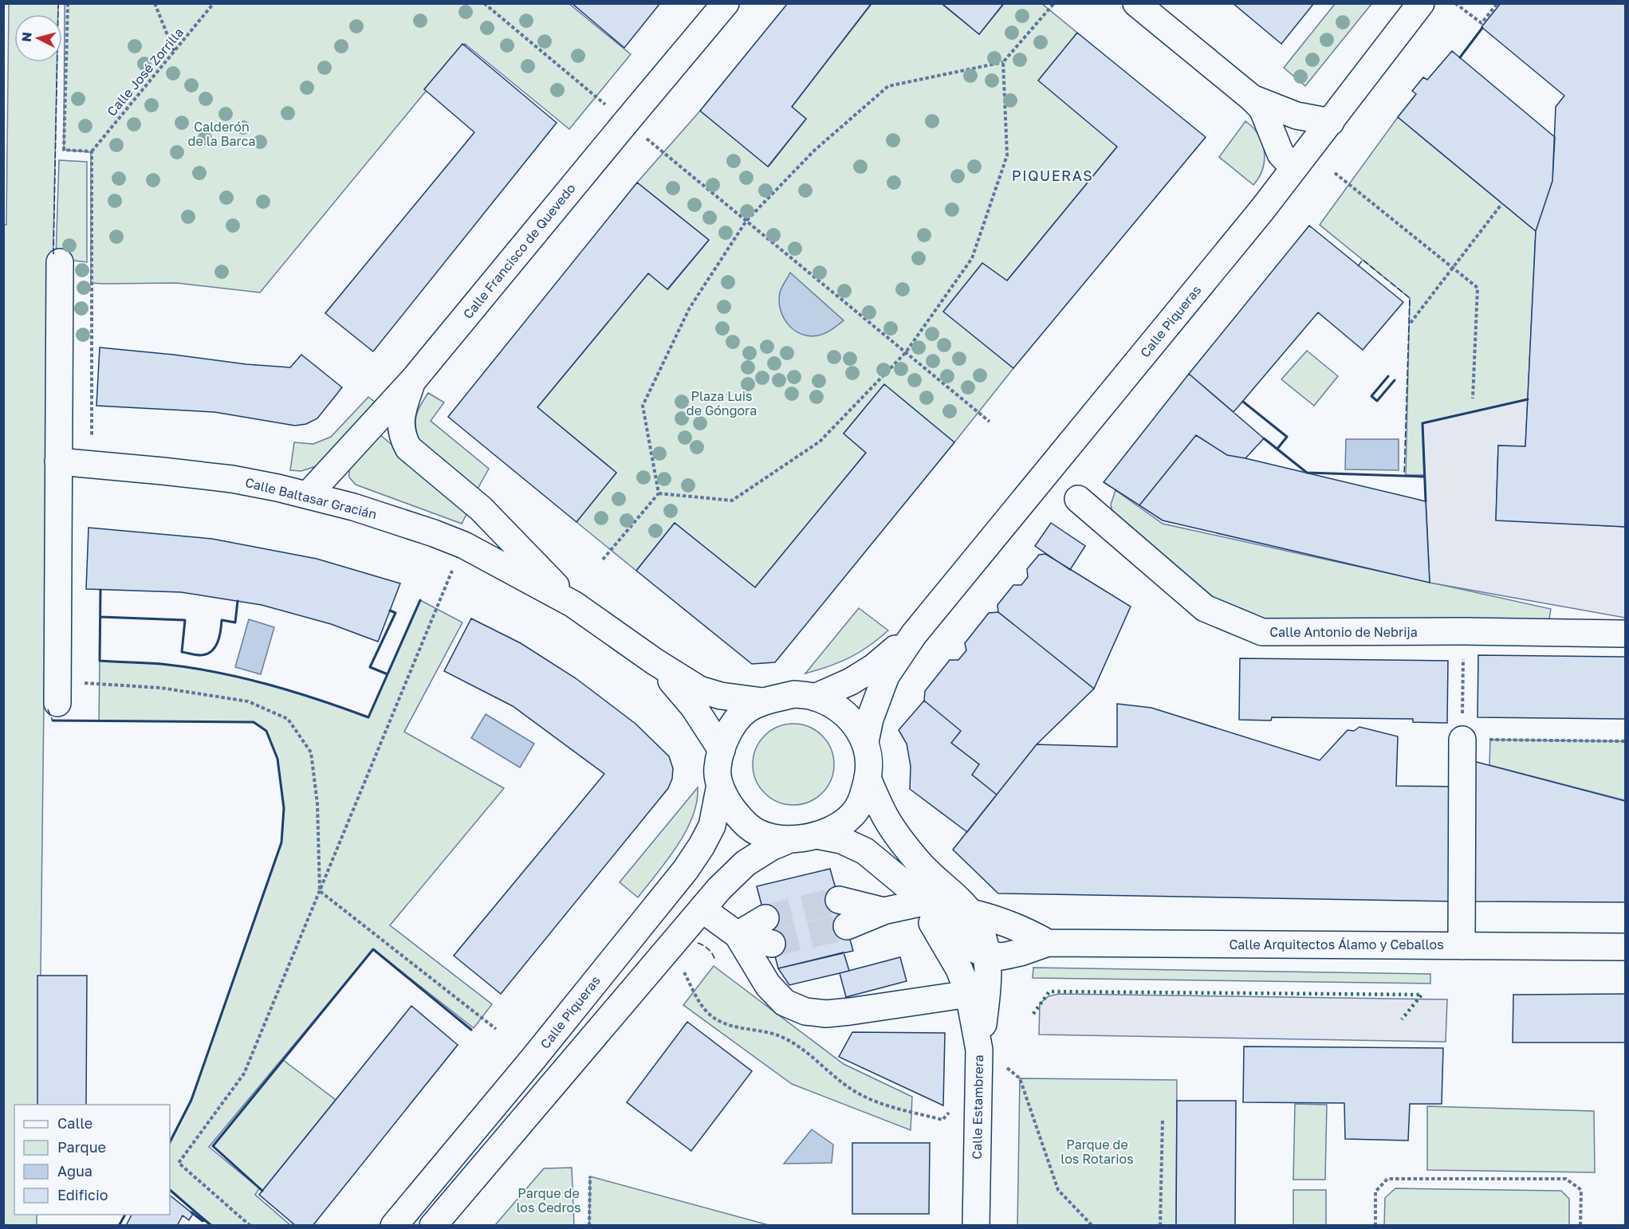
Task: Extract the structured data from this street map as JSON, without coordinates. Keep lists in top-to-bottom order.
{
  "streets": {
    "street": [
      "Calle Francisco de Quevedo",
      "Calle Piqueras",
      "Calle Baltasar Gracián",
      "Calle Antonio de Nebrija",
      "Calle Arquitectos Álamo y Ceballos",
      "Calle Estambrera"
    ],
    "path": ["Calle José Zorrilla"]
  },
  "crossings": [
    ["Calle Francisco de Quevedo", "Calle Baltasar Gracián"],
    ["Calle Piqueras", "Calle Baltasar Gracián"],
    ["Calle Piqueras", "Calle Arquitectos Álamo y Ceballos"],
    ["Calle Baltasar Gracián", "Calle Arquitectos Álamo y Ceballos"],
    ["Calle Arquitectos Álamo y Ceballos", "Calle Estambrera"]
  ],
  "districts": ["PIQUERAS"],
  "parks": [
    "Calderón de la Barca",
    "Plaza Luis de Góngora",
    "Parque de los Rotarios",
    "Parque de los Cedros"
  ],
  "legend": [
    "Calle",
    "Parque",
    "Agua",
    "Edificio"
  ],
  "north": "left"
}
